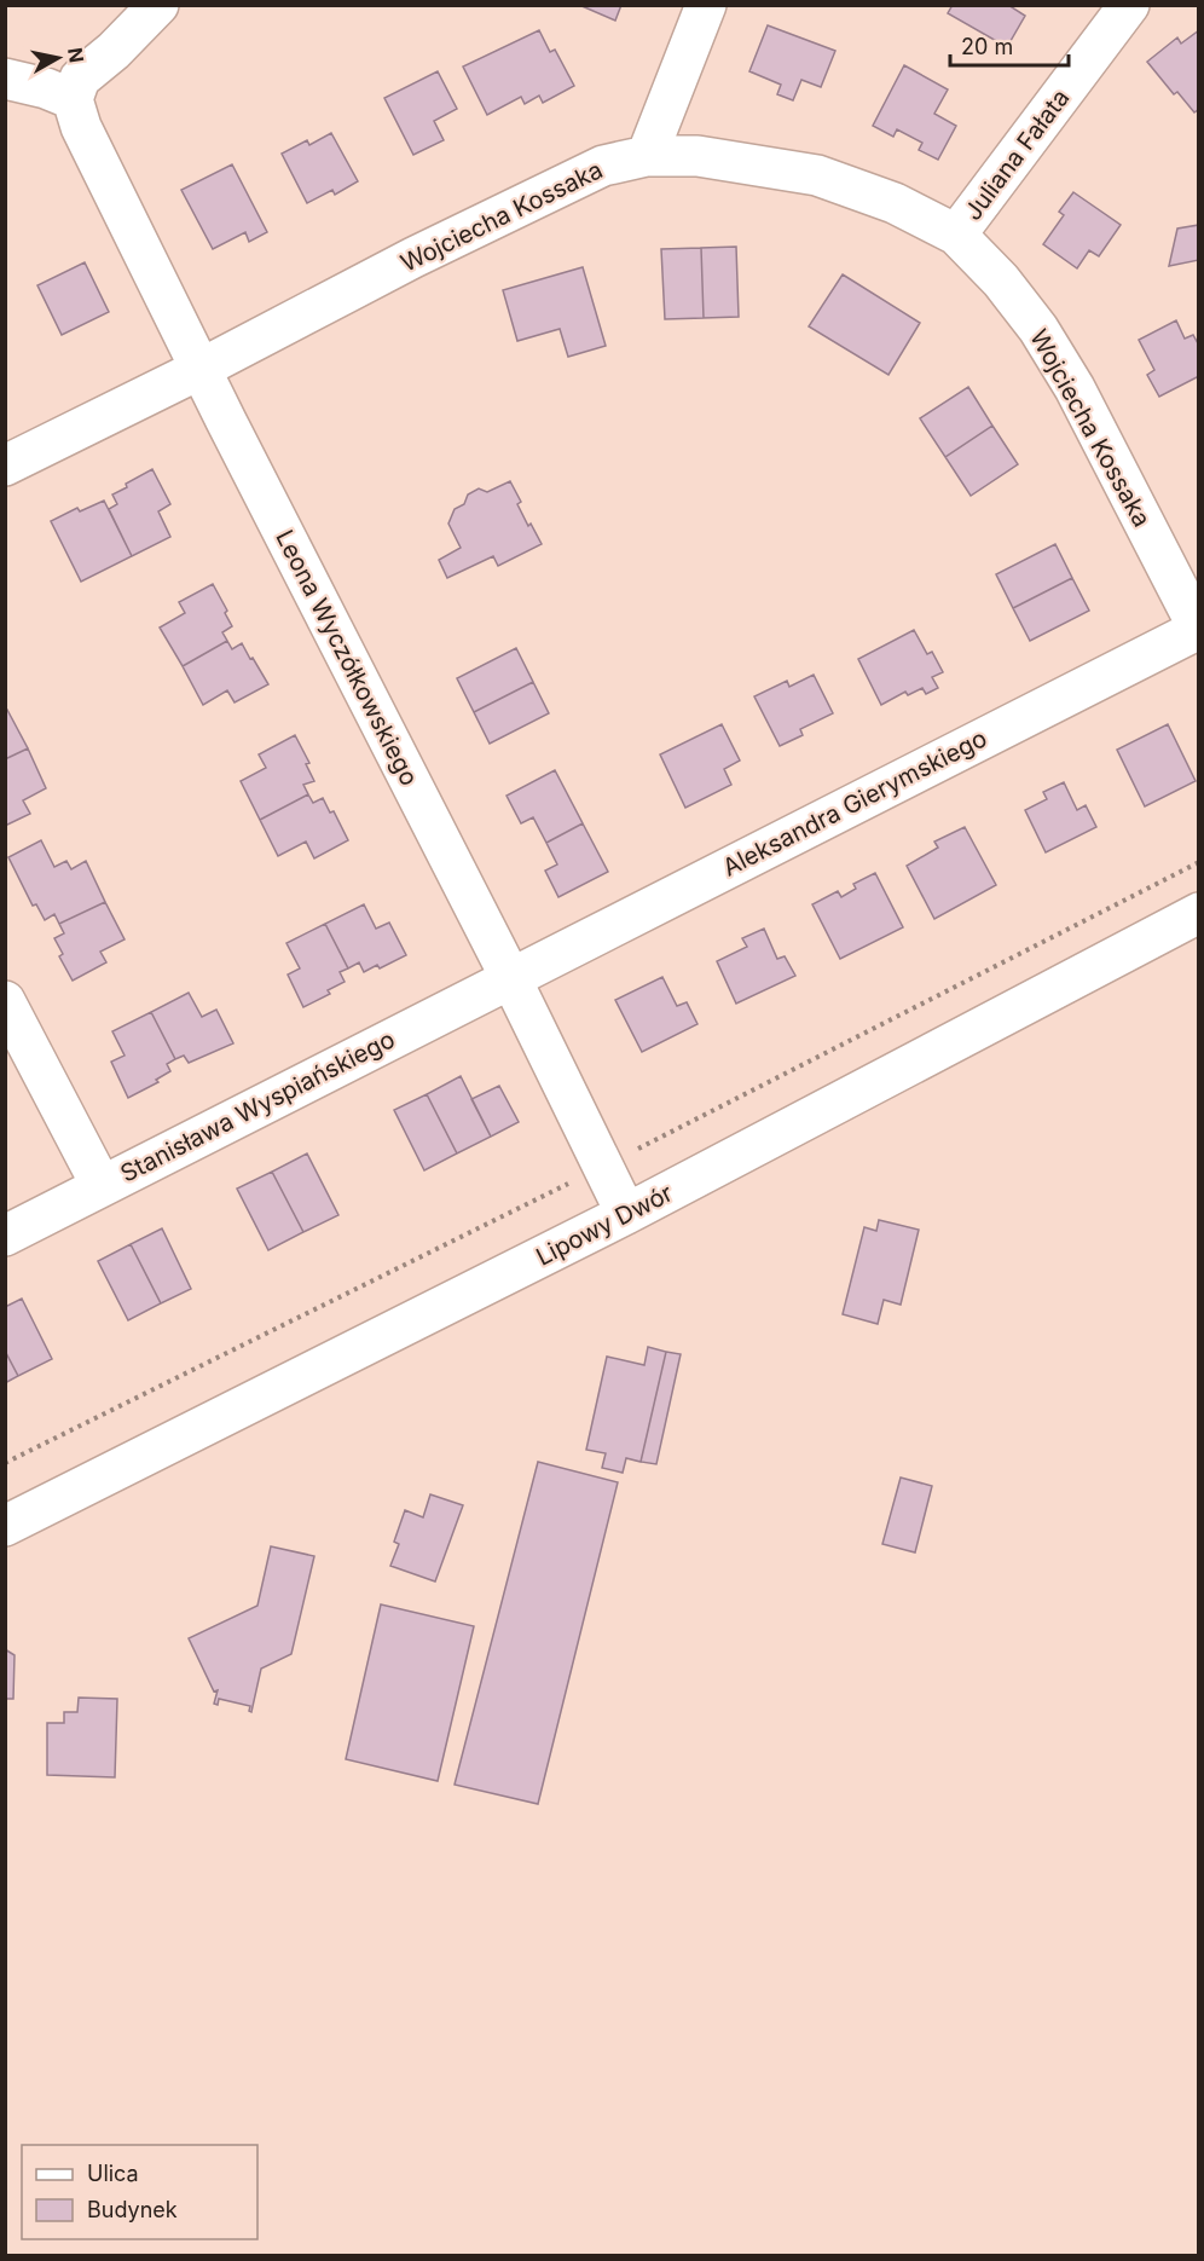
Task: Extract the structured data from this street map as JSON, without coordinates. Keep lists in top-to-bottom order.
{
  "streets": {
    "street": [
      "Juliana Fałata",
      "Wojciecha Kossaka",
      "Leona Wyczółkowskiego",
      "Aleksandra Gierymskiego",
      "Stanisława Wyspiańskiego",
      "Lipowy Dwór"
    ]
  },
  "crossings": [
    ["Juliana Fałata", "Wojciecha Kossaka"],
    ["Wojciecha Kossaka", "Leona Wyczółkowskiego"],
    ["Wojciecha Kossaka", "Aleksandra Gierymskiego"],
    ["Leona Wyczółkowskiego", "Aleksandra Gierymskiego"],
    ["Leona Wyczółkowskiego", "Stanisława Wyspiańskiego"],
    ["Leona Wyczółkowskiego", "Lipowy Dwór"],
    ["Aleksandra Gierymskiego", "Stanisława Wyspiańskiego"]
  ],
  "legend": ["Ulica", "Budynek"],
  "scale_bar": "20 m",
  "north": "right"
}
